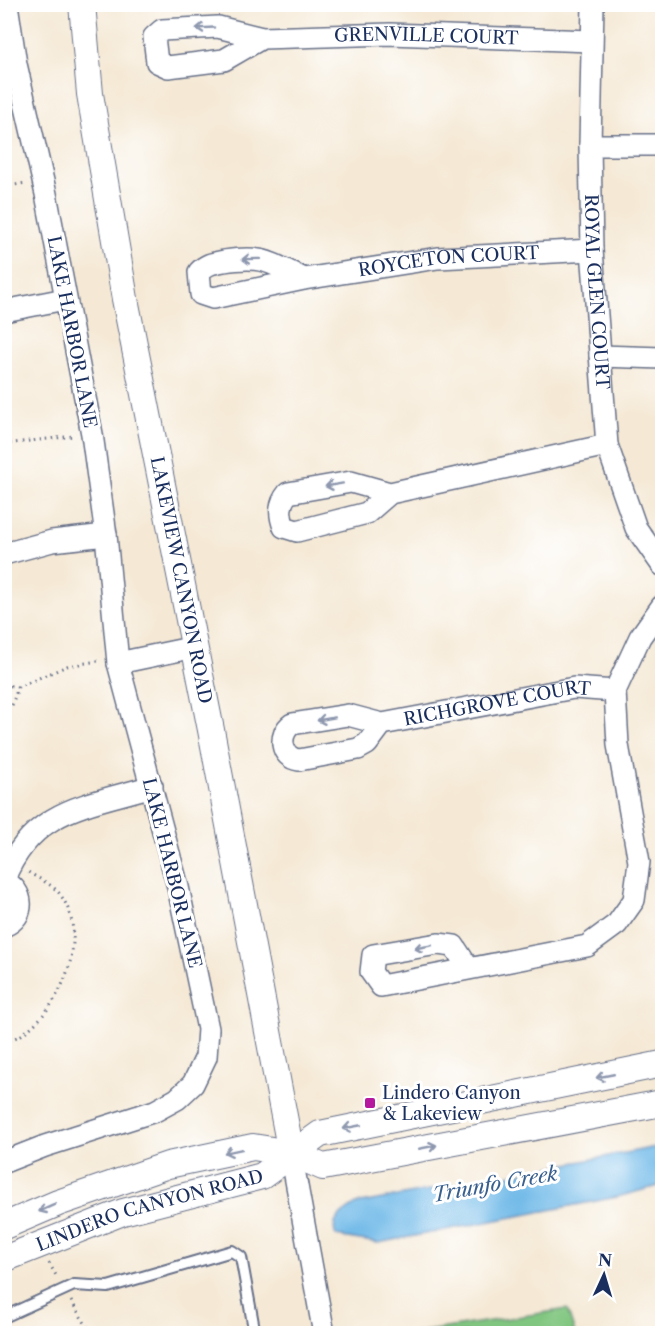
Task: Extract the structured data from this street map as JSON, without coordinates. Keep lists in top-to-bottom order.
{
  "streets": {
    "street": [
      "GRENVILLE COURT",
      "ROYCETON COURT",
      "ROYAL GLEN COURT",
      "LAKE HARBOR LANE",
      "LAKEVIEW CANYON ROAD",
      "RICHGROVE COURT",
      "LINDERO CANYON ROAD"
    ]
  },
  "crossings": [
    ["GRENVILLE COURT", "ROYAL GLEN COURT"],
    ["ROYCETON COURT", "ROYAL GLEN COURT"],
    ["LAKEVIEW CANYON ROAD", "LINDERO CANYON ROAD"]
  ],
  "water": ["Triunfo Creek"],
  "places": {
    "transit": ["Lindero Canyon & Lakeview"]
  },
  "north": "top"
}
